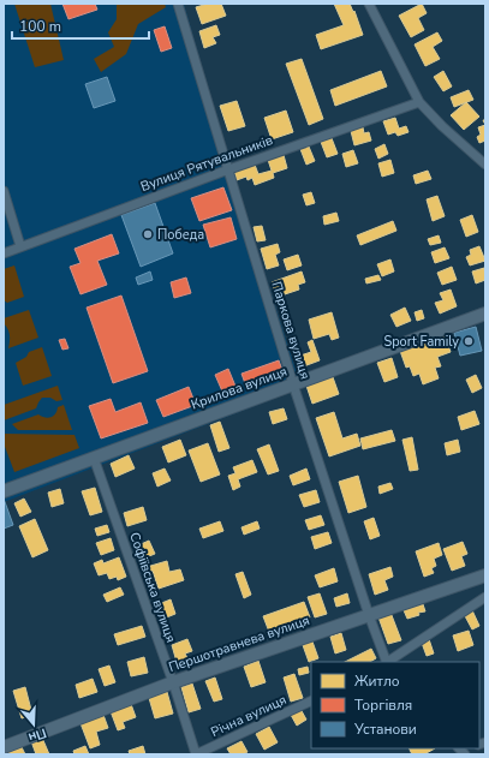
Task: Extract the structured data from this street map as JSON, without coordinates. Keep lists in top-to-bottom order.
{
  "streets": {
    "street": [
      "Вулиця Рятувальників",
      "Паркова вулиця",
      "Крилова вулиця",
      "Софіївська вулиця",
      "Першотравнева вулиця",
      "Річна вулиця"
    ]
  },
  "crossings": [
    ["Вулиця Рятувальників", "Паркова вулиця"],
    ["Паркова вулиця", "Крилова вулиця"],
    ["Паркова вулиця", "Першотравнева вулиця"],
    ["Крилова вулиця", "Софіївська вулиця"],
    ["Софіївська вулиця", "Першотравнева вулиця"],
    ["Софіївська вулиця", "Річна вулиця"]
  ],
  "places": ["Победа", "Sport Family"],
  "legend": ["Житло", "Торгівля", "Установи"],
  "scale_bar": "100 m",
  "north": "bottom"
}
